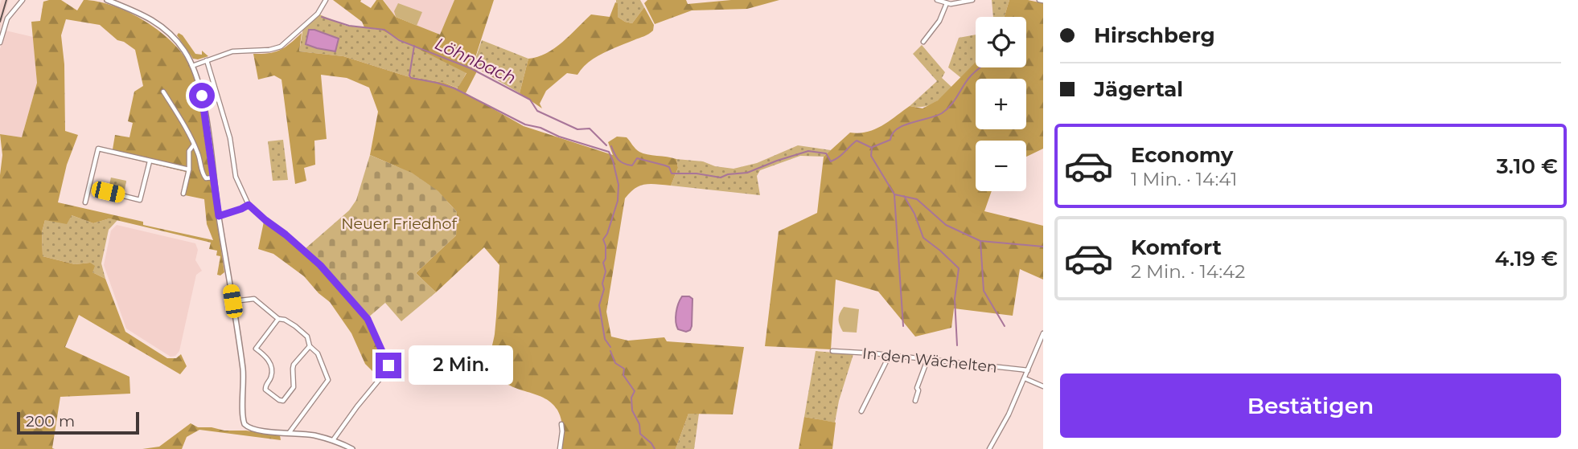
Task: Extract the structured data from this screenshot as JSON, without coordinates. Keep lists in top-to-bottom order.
{
  "streets": {
    "street": ["In den Wächelten"]
  },
  "water": ["Löhnbach"],
  "parks": ["Neuer Friedhof"],
  "scale_bar": "200 m",
  "page": {
    "banner": ["Hirschberg", "Jägertal"],
    "map_buttons": ["+", "−"],
    "list": [
      {
        "name": "Economy",
        "note": "1 Min. · 14:41",
        "value": "3.10 €"
      },
      {
        "name": "Komfort",
        "note": "2 Min. · 14:42",
        "value": "4.19 €"
      }
    ],
    "bubble": "2 Min.",
    "buttons": "Bestätigen",
    "scale": "200 m"
  }
}
